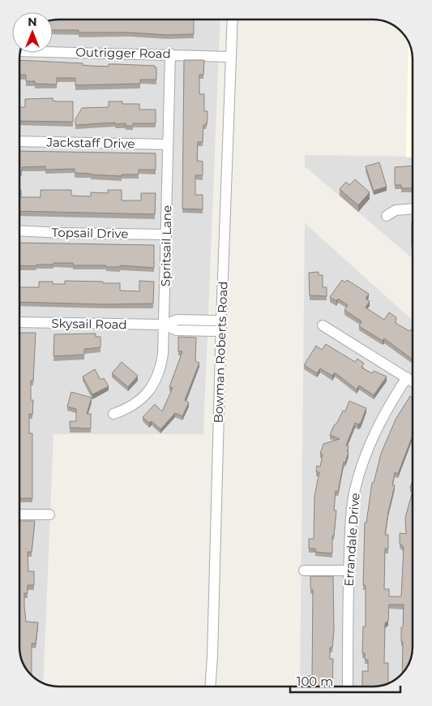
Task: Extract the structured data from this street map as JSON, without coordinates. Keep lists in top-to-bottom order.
{
  "streets": {
    "street": [
      "Outrigger Road",
      "Jackstaff Drive",
      "Topsail Drive",
      "Spritsail Lane",
      "Skysail Road",
      "Bowman Roberts Road",
      "Errandale Drive"
    ]
  },
  "crossings": [
    ["Outrigger Road", "Spritsail Lane"],
    ["Outrigger Road", "Bowman Roberts Road"],
    ["Jackstaff Drive", "Spritsail Lane"],
    ["Topsail Drive", "Spritsail Lane"],
    ["Spritsail Lane", "Skysail Road"],
    ["Skysail Road", "Bowman Roberts Road"]
  ],
  "scale_bar": "100 m",
  "north": "top"
}
